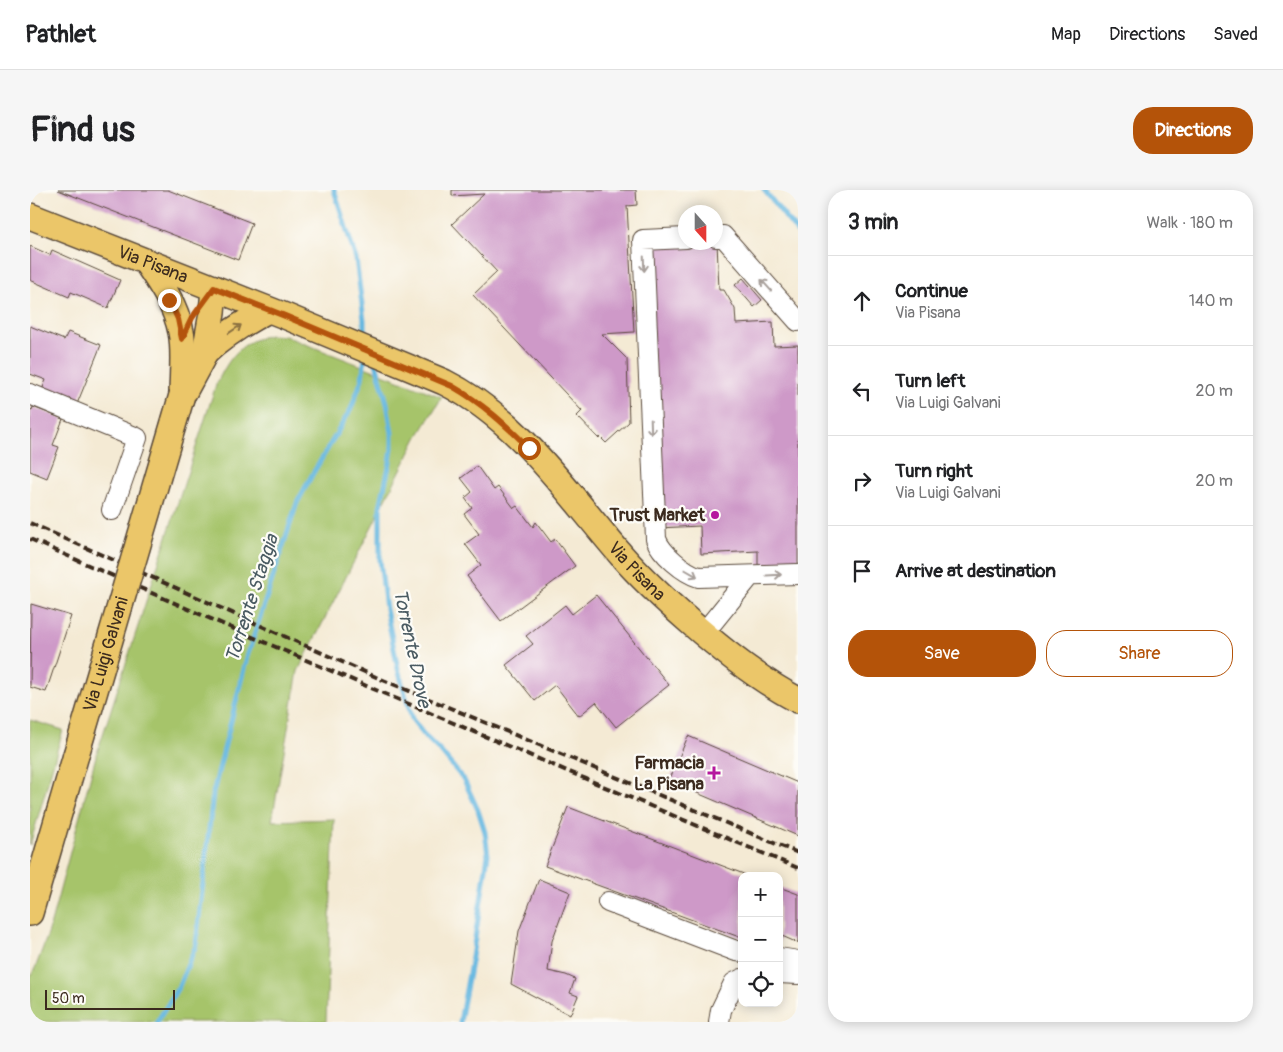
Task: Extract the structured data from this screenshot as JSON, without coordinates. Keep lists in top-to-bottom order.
{
  "streets": {
    "main road": ["Via Pisana", "Via Luigi Galvani"]
  },
  "crossings": [
    ["Via Pisana", "Via Luigi Galvani"]
  ],
  "water": ["Torrente Staggia", "Torrente Drove"],
  "places": {
    "other": ["Trust Market"],
    "health": ["Farmacia La Pisana"]
  },
  "scale_bar": "50 m",
  "north": "bottom",
  "page": {
    "header": "Pathlet",
    "nav": ["Map", "Directions", "Saved"],
    "buttons": [
      "Directions",
      ["Save", "Share"]
    ],
    "title": "Find us",
    "heading": ["3 min", "Walk · 180 m"],
    "list": [
      ["Continue", "Via Pisana", "140 m"],
      ["Turn left", "Via Luigi Galvani", "20 m"],
      ["Turn right", "Via Luigi Galvani", "20 m"],
      "Arrive at destination"
    ],
    "map_buttons": ["+", "−"],
    "scale": "50 m"
  }
}
